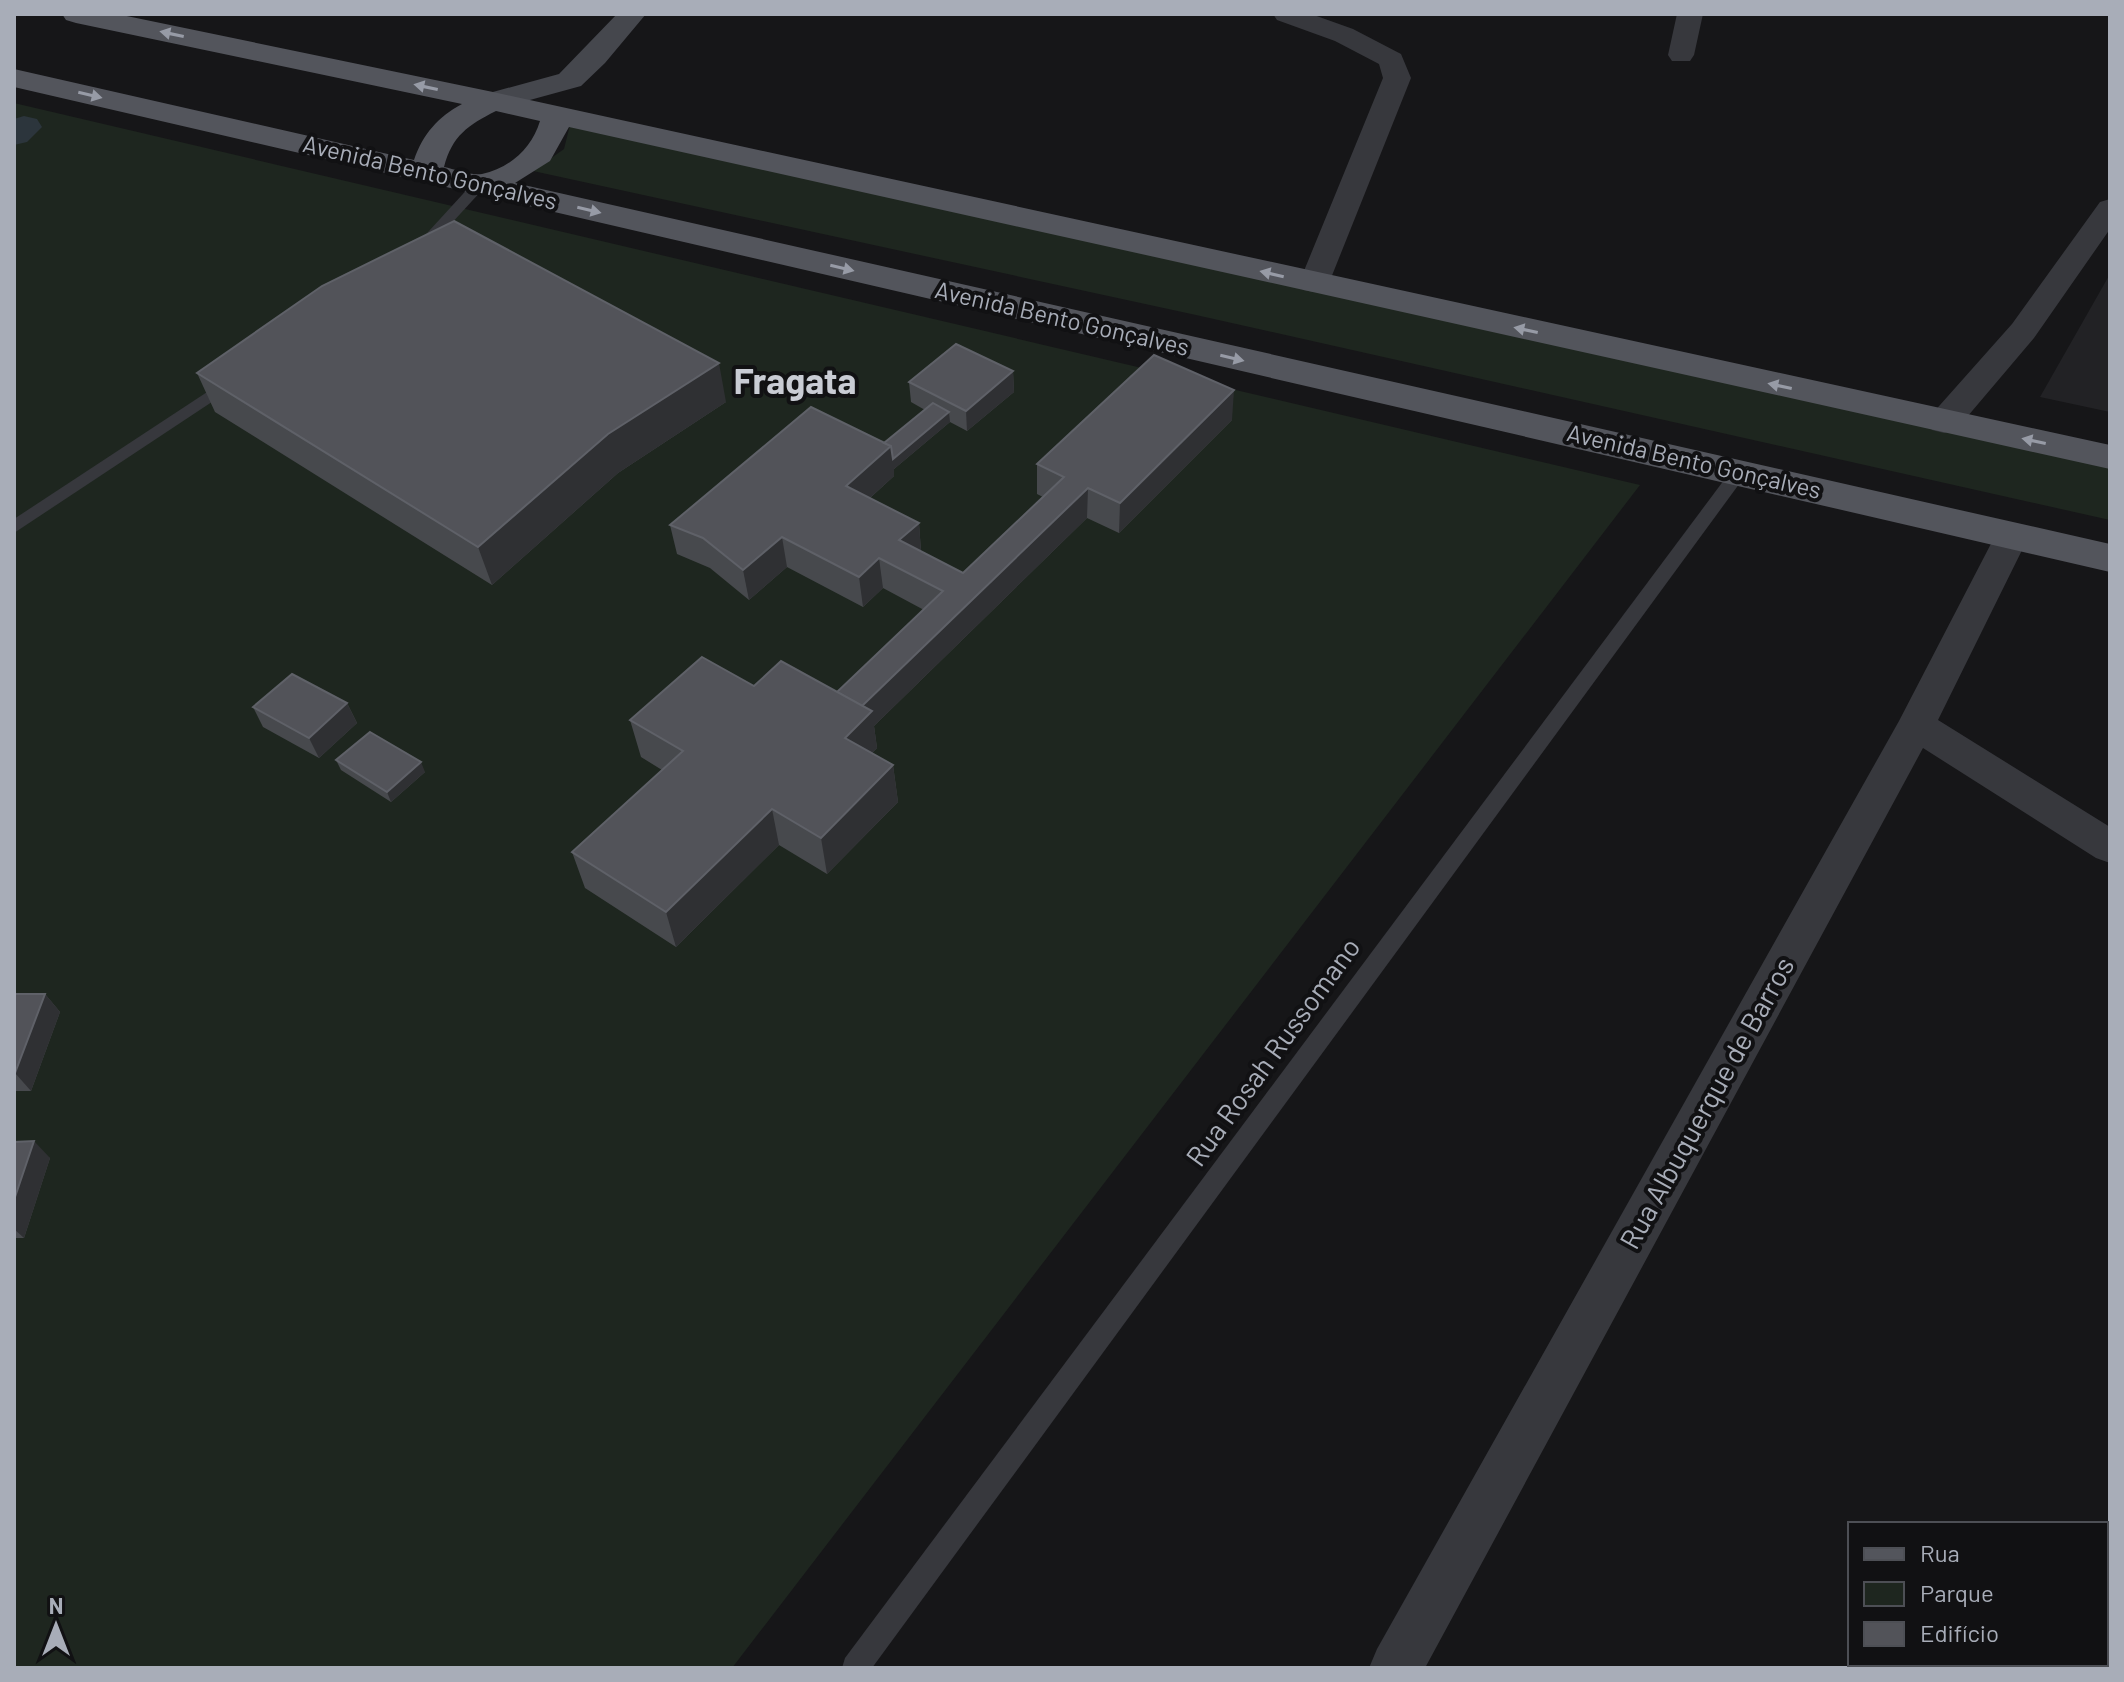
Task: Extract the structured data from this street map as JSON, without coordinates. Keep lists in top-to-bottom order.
{
  "streets": {
    "main road": ["Avenida Bento Gonçalves"],
    "street": ["Rua Albuquerque de Barros"],
    "lane": ["Rua Rosah Russomano"]
  },
  "crossings": [
    ["Avenida Bento Gonçalves", "Rua Rosah Russomano"],
    ["Avenida Bento Gonçalves", "Rua Albuquerque de Barros"]
  ],
  "districts": ["Fragata"],
  "legend": ["Rua", "Parque", "Edifício"],
  "north": "top"
}
